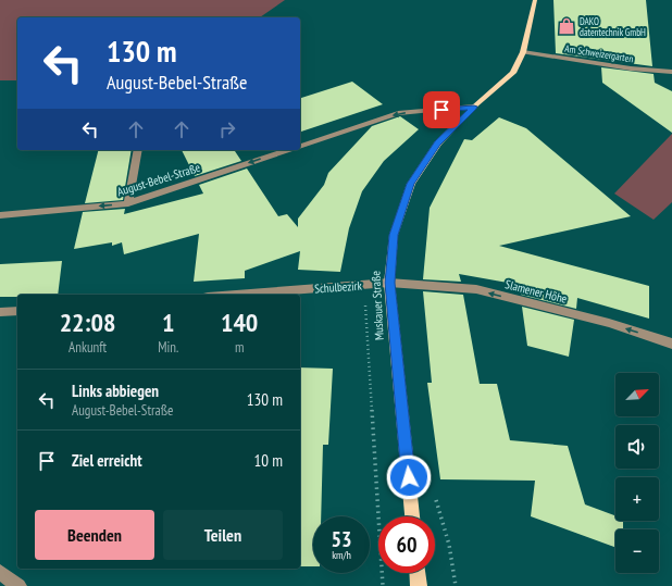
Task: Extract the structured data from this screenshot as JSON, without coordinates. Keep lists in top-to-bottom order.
{
  "streets": {
    "main road": ["Muskauer Straße"],
    "street": [
      "Am Schweizergarten",
      "August-Bebel-Straße",
      "Schulbezirk",
      "Slamener Höhe"
    ]
  },
  "crossings": [
    ["Am Schweizergarten", "Muskauer Straße"],
    ["August-Bebel-Straße", "Muskauer Straße"],
    ["Schulbezirk", "Slamener Höhe"],
    ["Schulbezirk", "Muskauer Straße"],
    ["Slamener Höhe", "Muskauer Straße"]
  ],
  "one_way": ["August-Bebel-Straße", "Slamener Höhe"],
  "places": {
    "shop": ["DAKO datentechnik GmbH"]
  },
  "north": "top right",
  "page": {
    "turn": ["130 m", "August-Bebel-Straße"],
    "eta": [
      "22:08",
      "Ankunft",
      "1",
      "Min.",
      "140",
      "m"
    ],
    "list": [
      {
        "name": "Links abbiegen",
        "note": "August-Bebel-Straße",
        "value": "130 m"
      },
      {
        "name": "Ziel erreicht",
        "value": "10 m"
      }
    ],
    "map_buttons": ["+", "−"],
    "buttons": ["Beenden", "Teilen"],
    "speed": "53 km/h",
    "limit": "60"
  }
}
